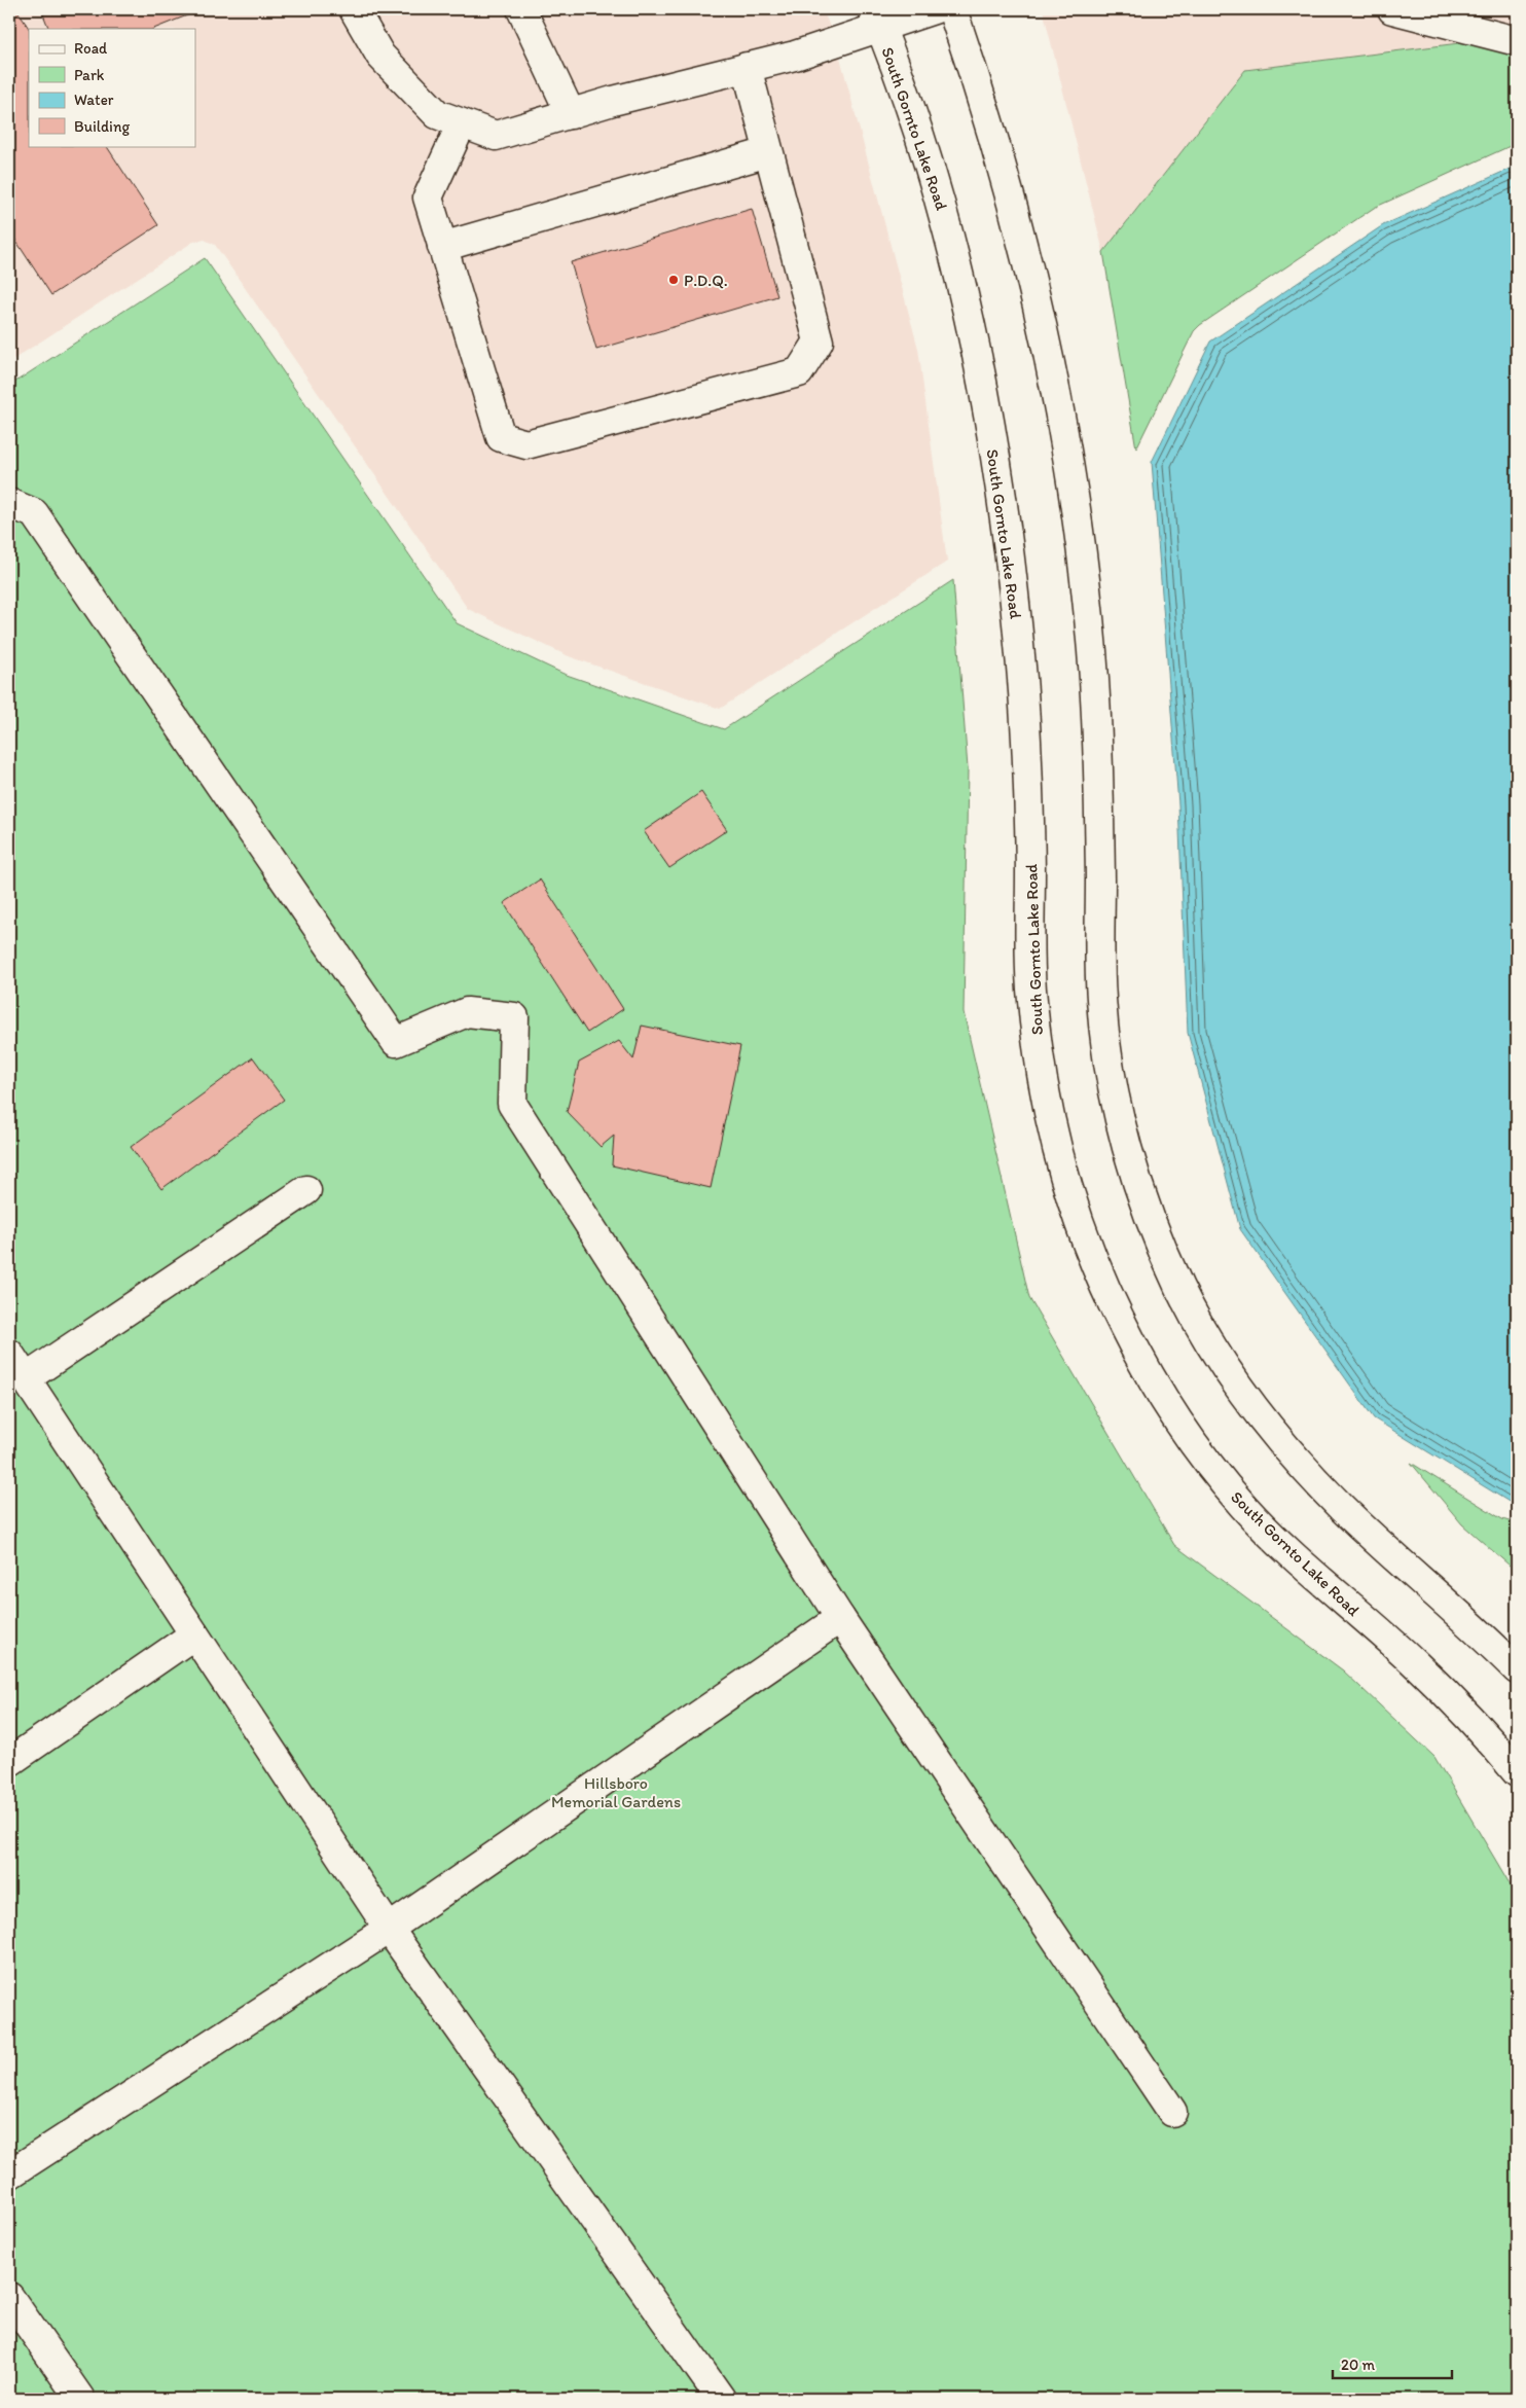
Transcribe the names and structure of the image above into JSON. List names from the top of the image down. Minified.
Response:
{"streets":{"street":["South Gornto Lake Road"]},"parks":["Hillsboro Memorial Gardens"],"places":["P.D.Q."],"legend":["Road","Park","Water","Building"],"scale_bar":"20 m"}
